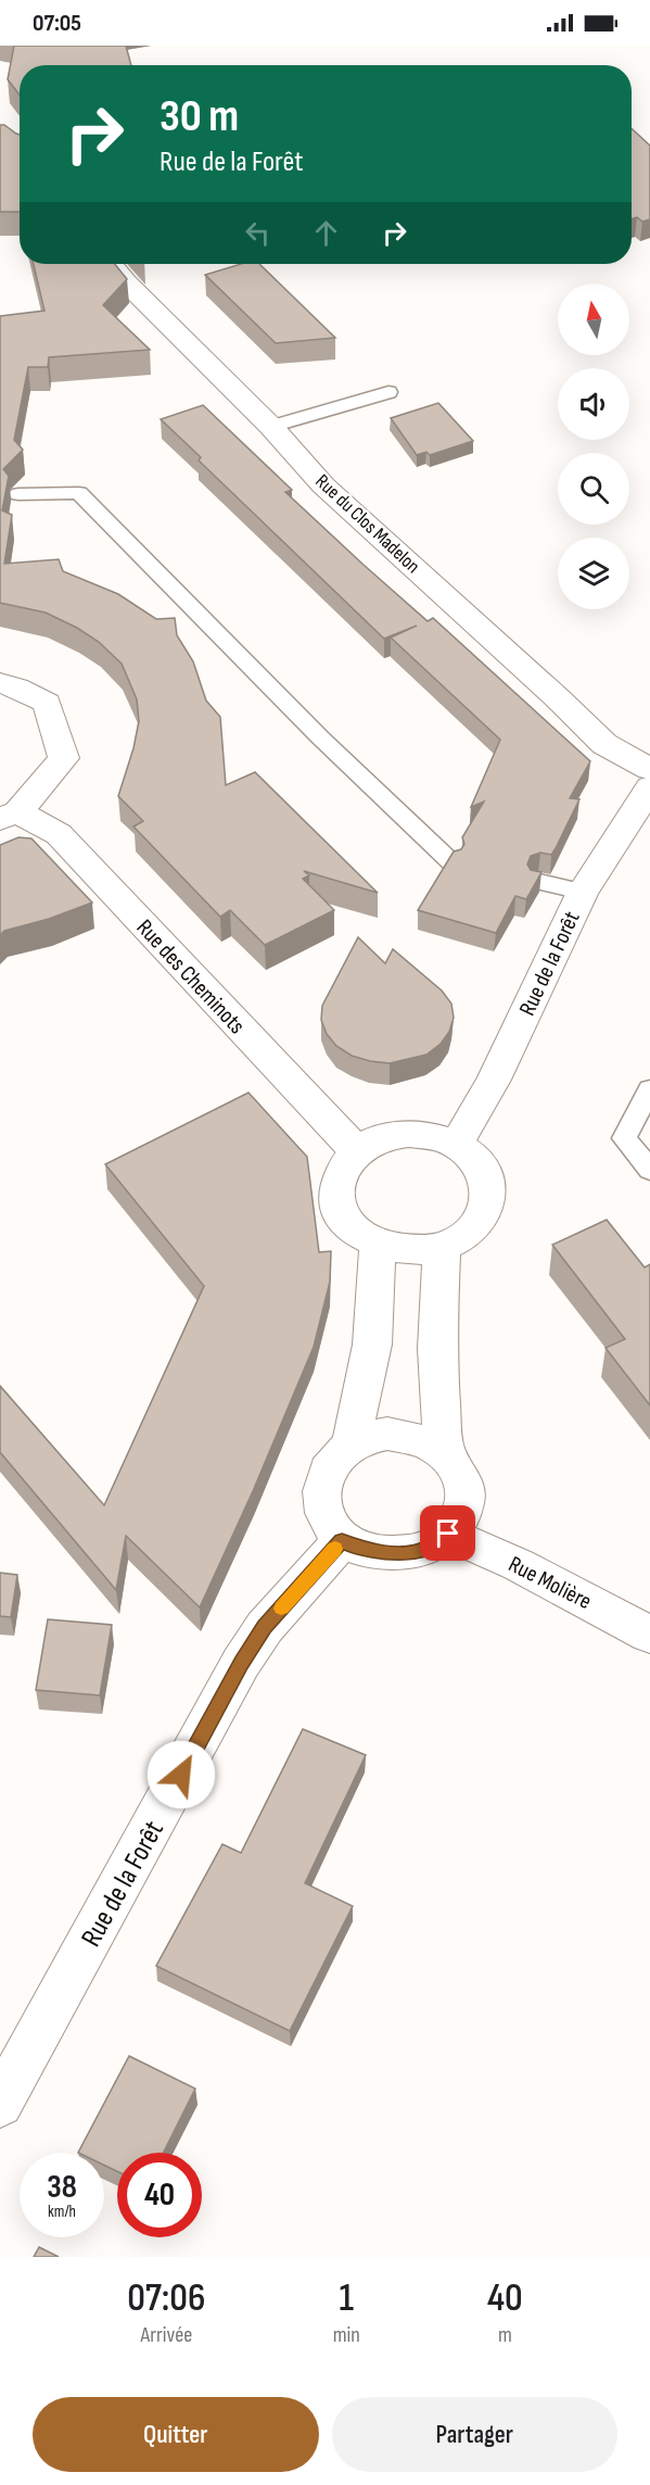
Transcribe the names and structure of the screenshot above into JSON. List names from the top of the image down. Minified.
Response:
{"streets":{"street":["Rue du Clos Madelon","Rue de la Forêt","Rue des Cheminots","Rue Molière"]},"crossings":[["Rue de la Forêt","Rue des Cheminots"],["Rue de la Forêt","Rue Molière"]],"north":"top","page":{"status":"07:05","turn":["30 m","Rue de la Forêt"],"speed":"38 km/h","limit":"40","eta":["07:06","Arrivée","1","min","40","m"],"buttons":["Quitter","Partager"]}}
